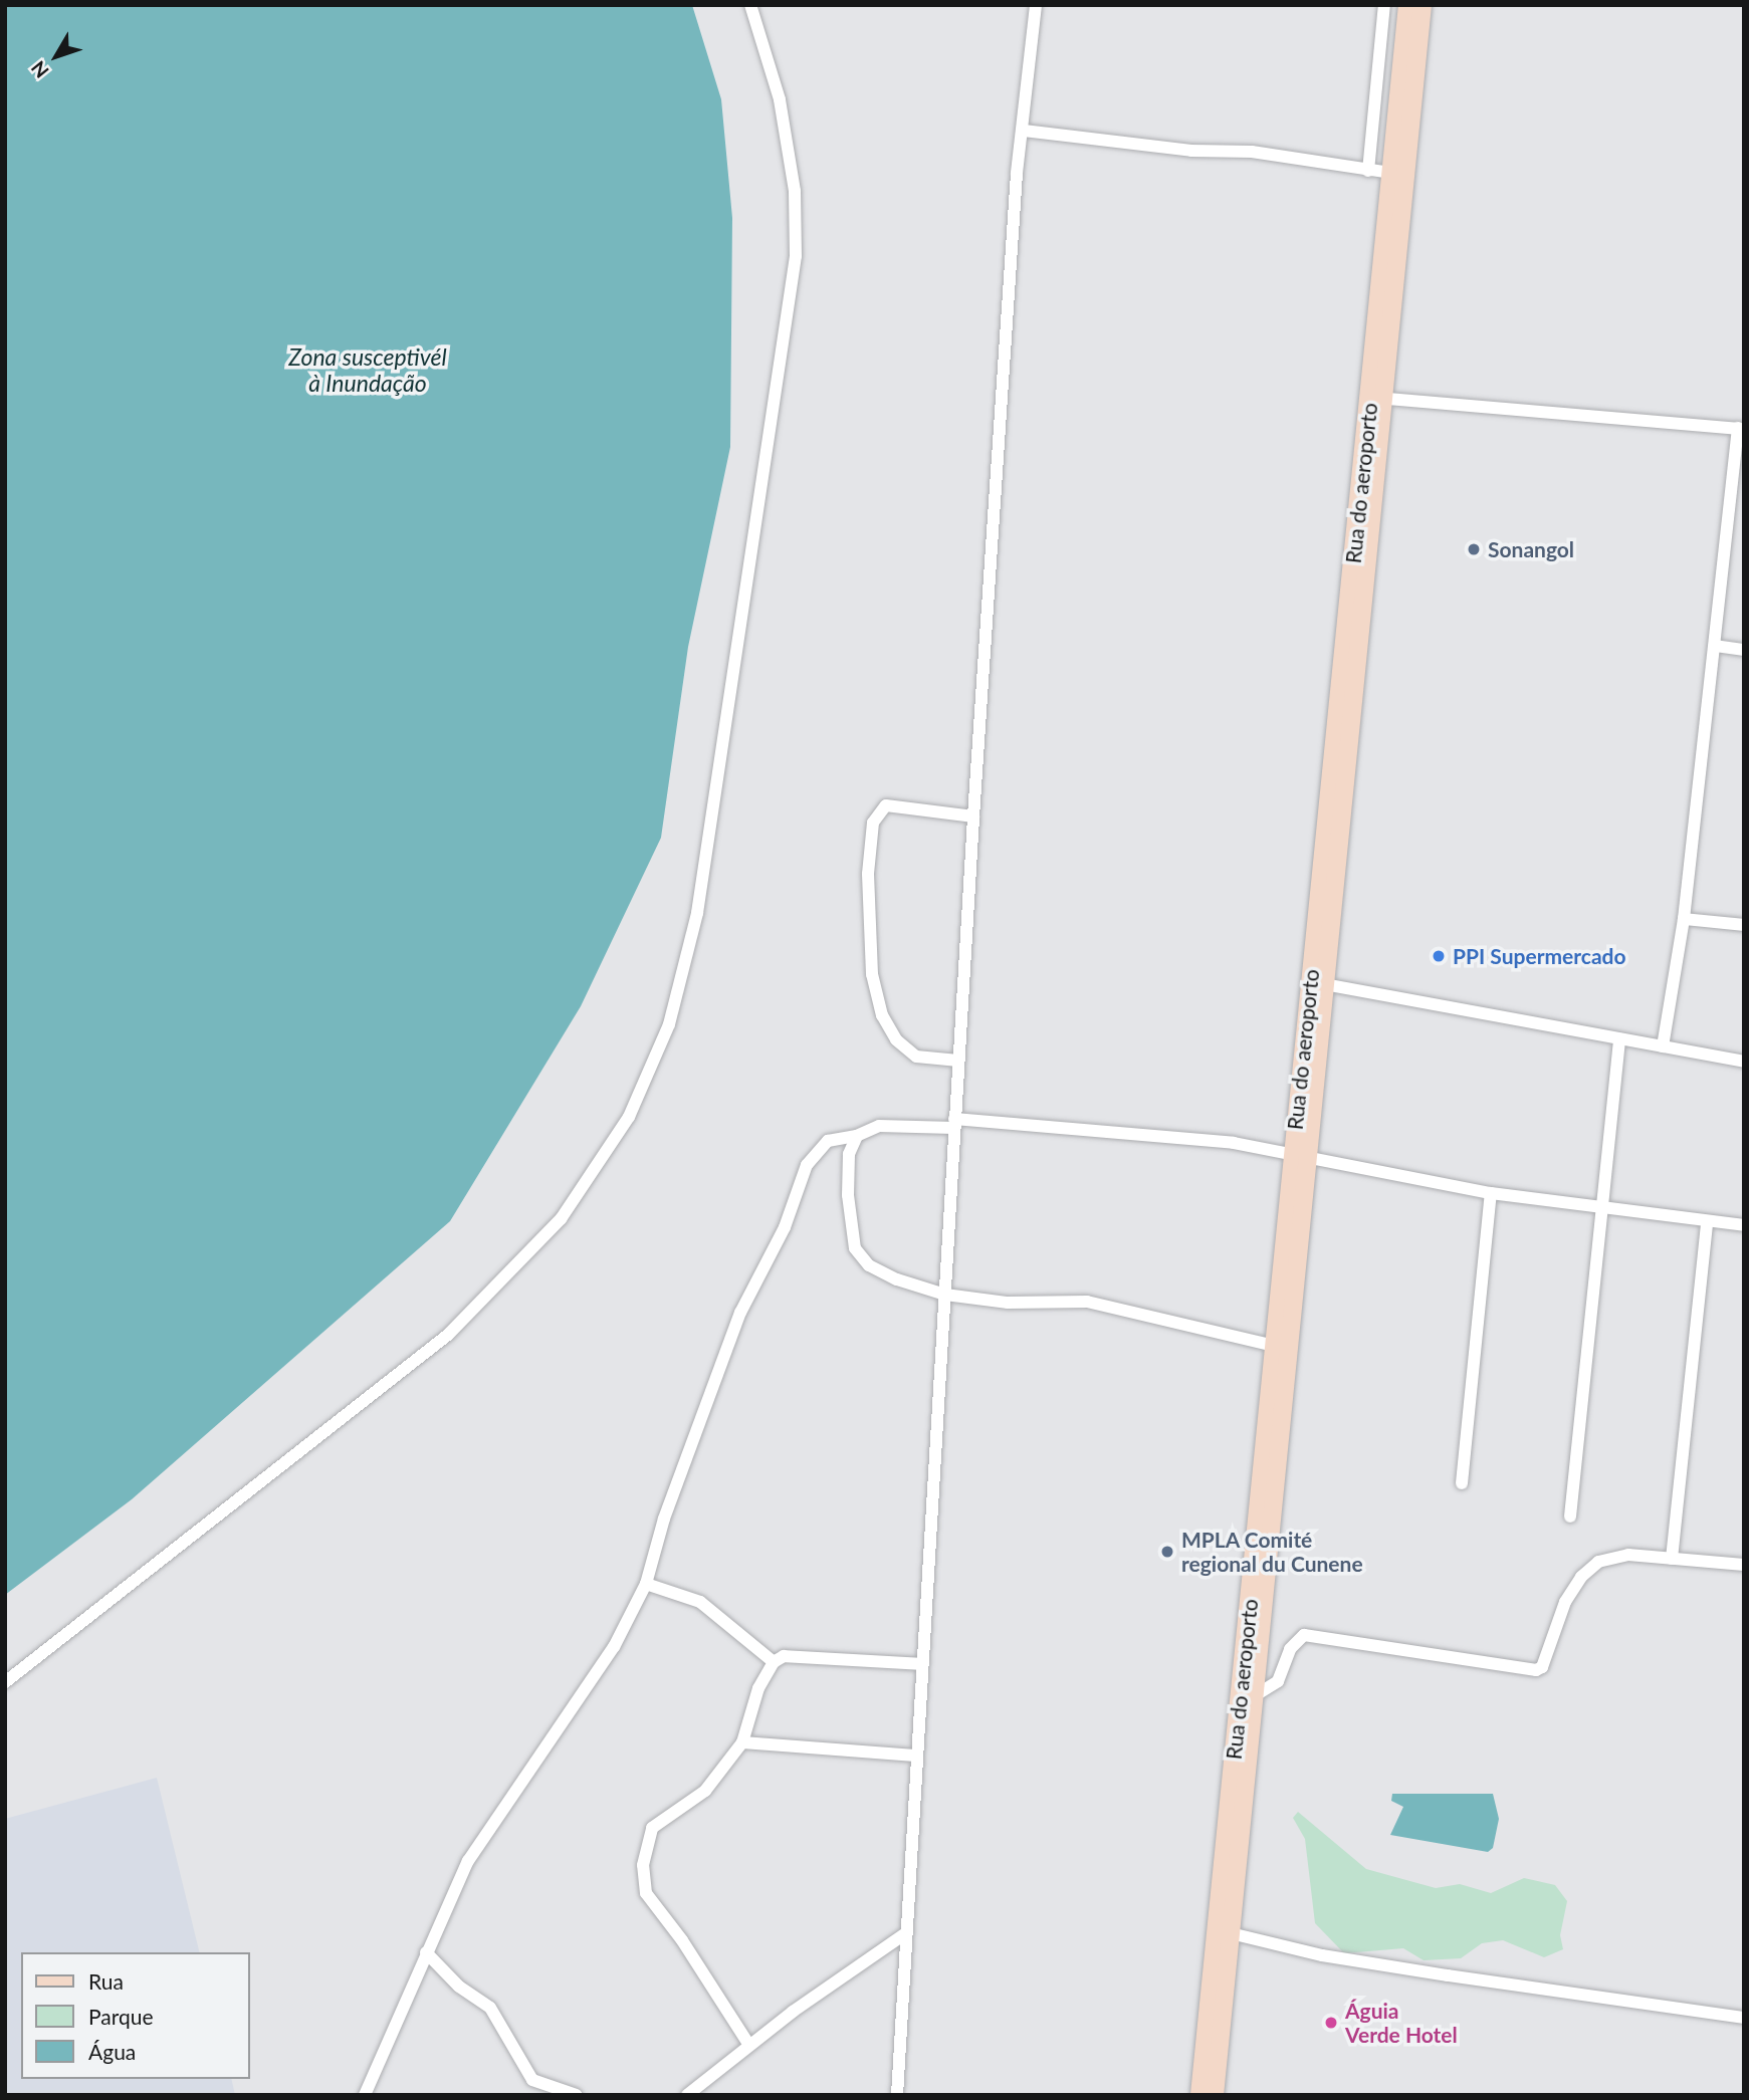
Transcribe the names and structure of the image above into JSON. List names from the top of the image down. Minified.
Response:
{"streets":{"main road":["Rua do aeroporto"]},"water":["Zona susceptivél à Inundação"],"places":["Sonangol","PPI Supermercado","MPLA Comité regional du Cunene","Águia Verde Hotel"],"legend":["Rua","Parque","Água"],"north":"bottom left"}
